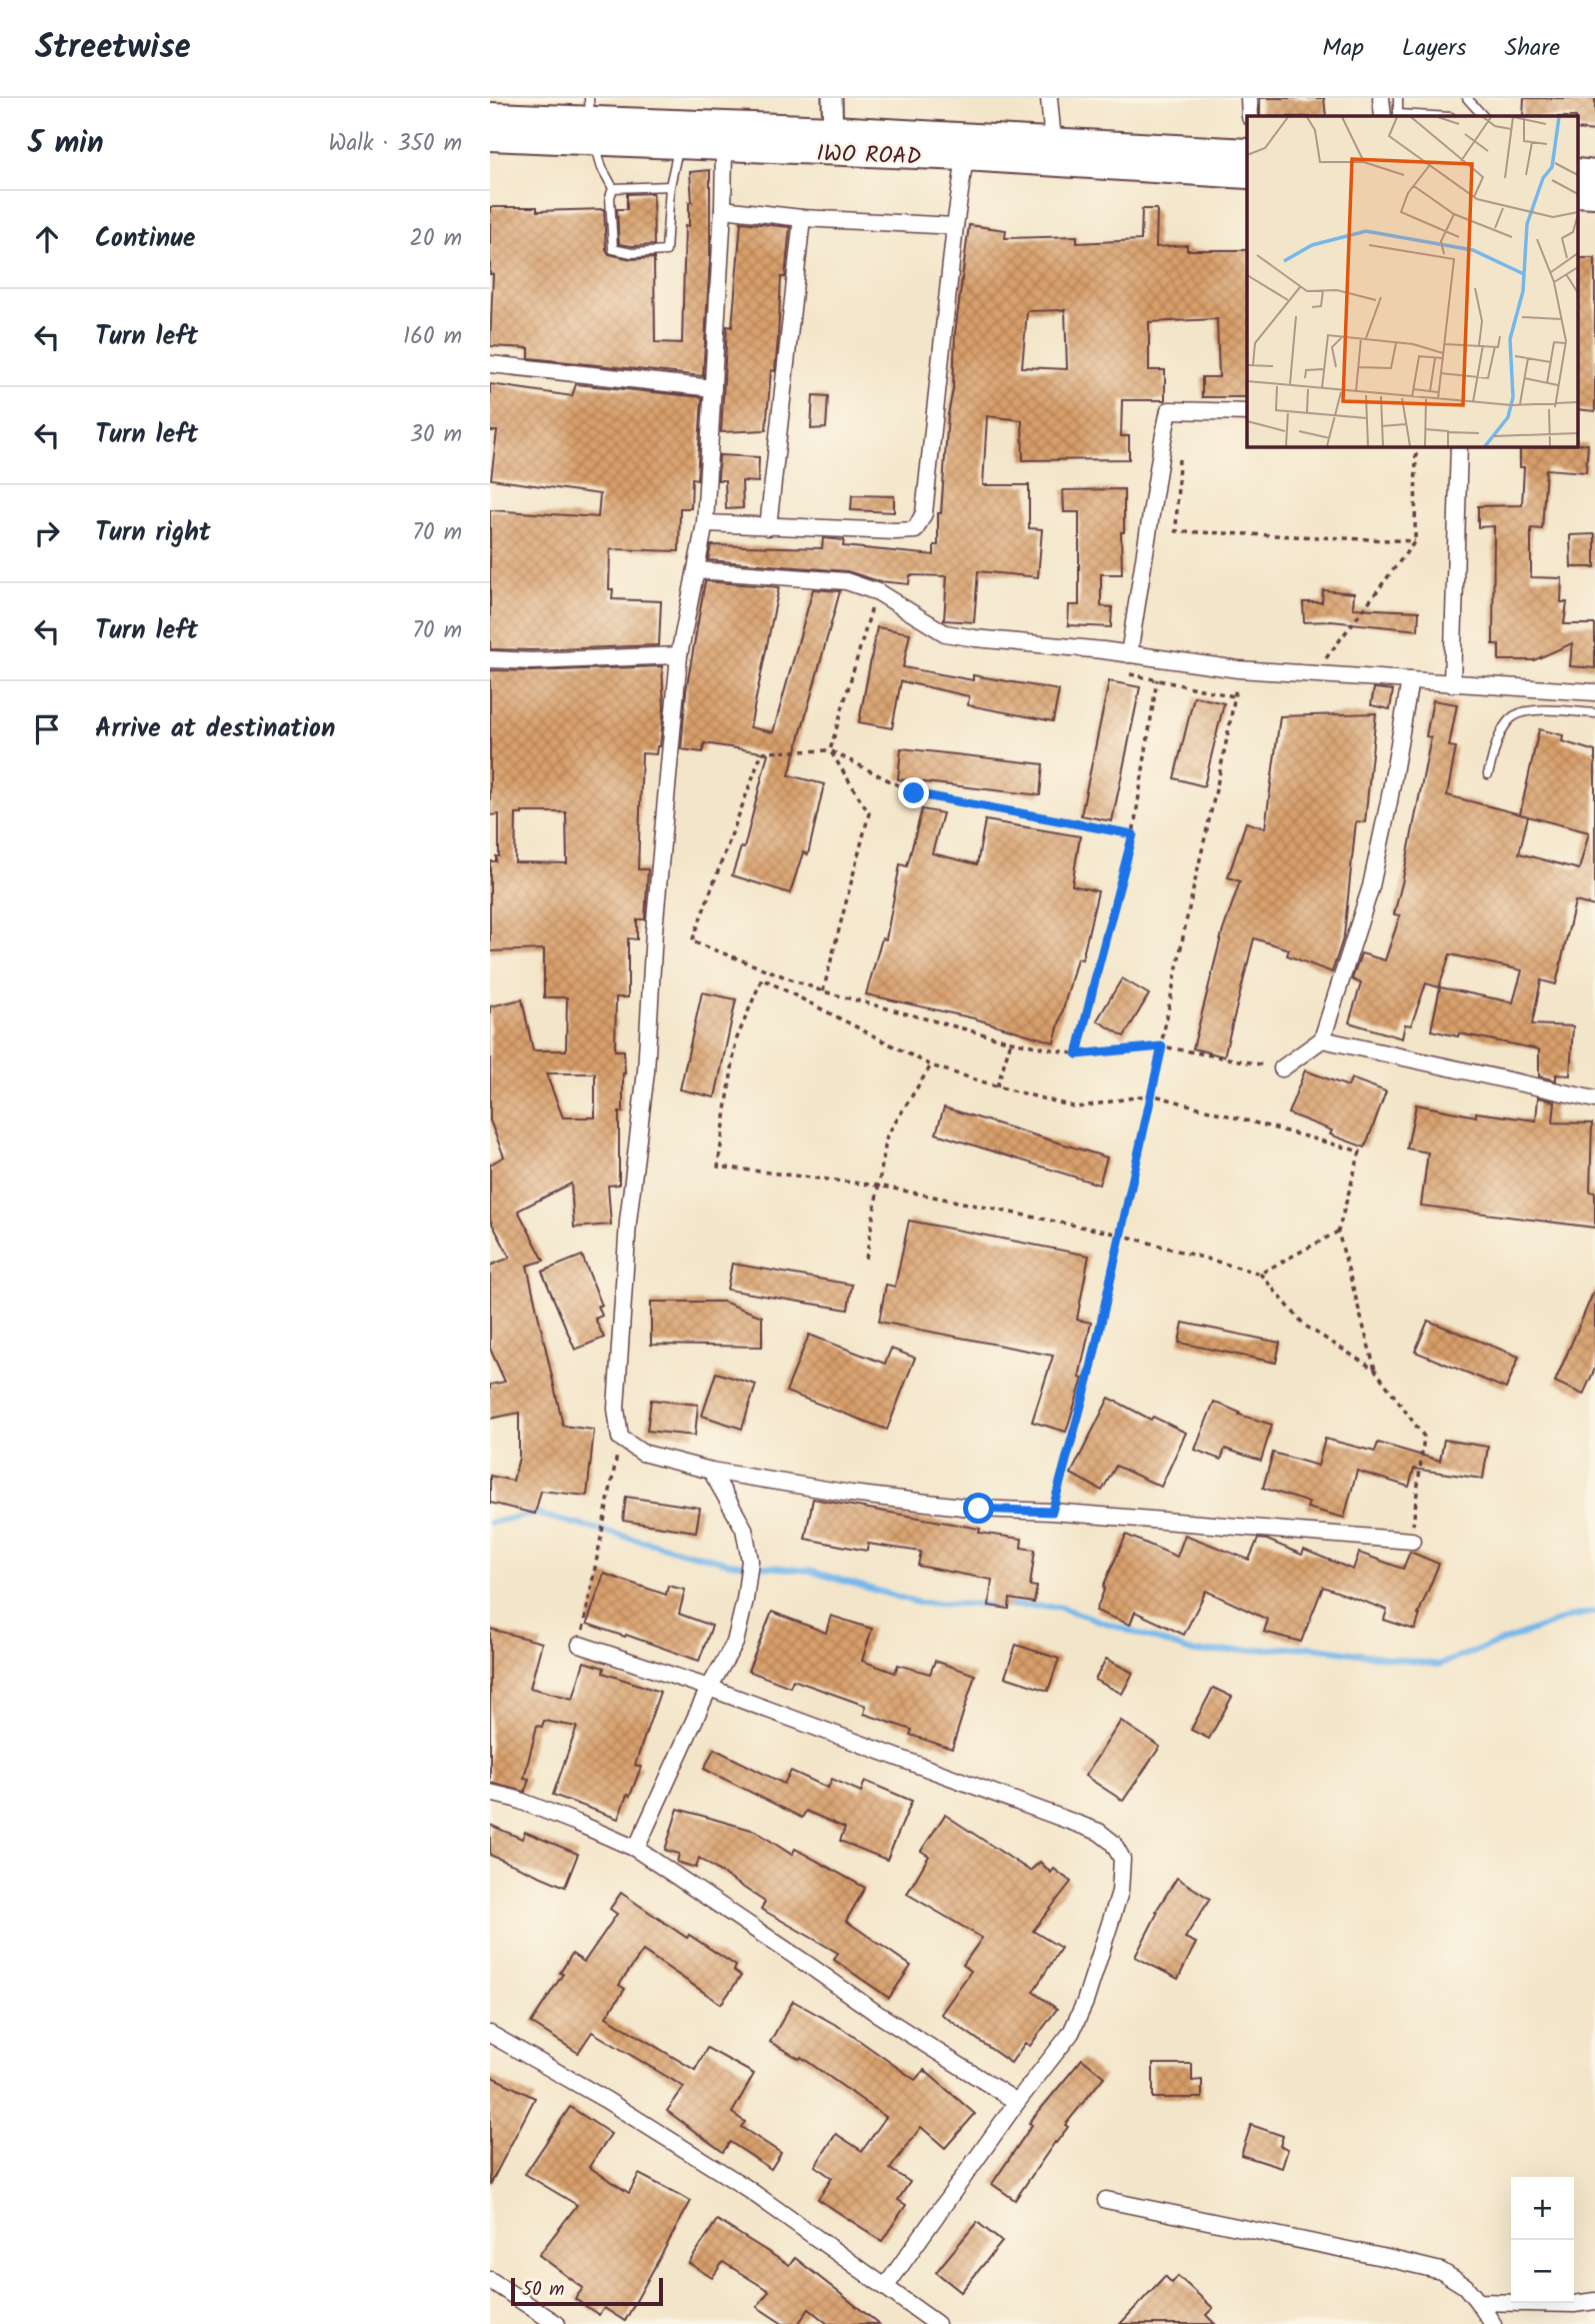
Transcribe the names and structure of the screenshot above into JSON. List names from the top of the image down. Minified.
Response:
{"streets":{"highway":["IWO ROAD"]},"scale_bar":"50 m","page":{"header":"Streetwise","nav":["Map","Layers","Share"],"heading":["5 min","Walk · 350 m"],"list":[["Continue","20 m"],["Turn left","160 m"],["Turn left","30 m"],["Turn right","70 m"],["Turn left","70 m"],"Arrive at destination"],"map_buttons":["+","−"],"scale":"50 m"}}
